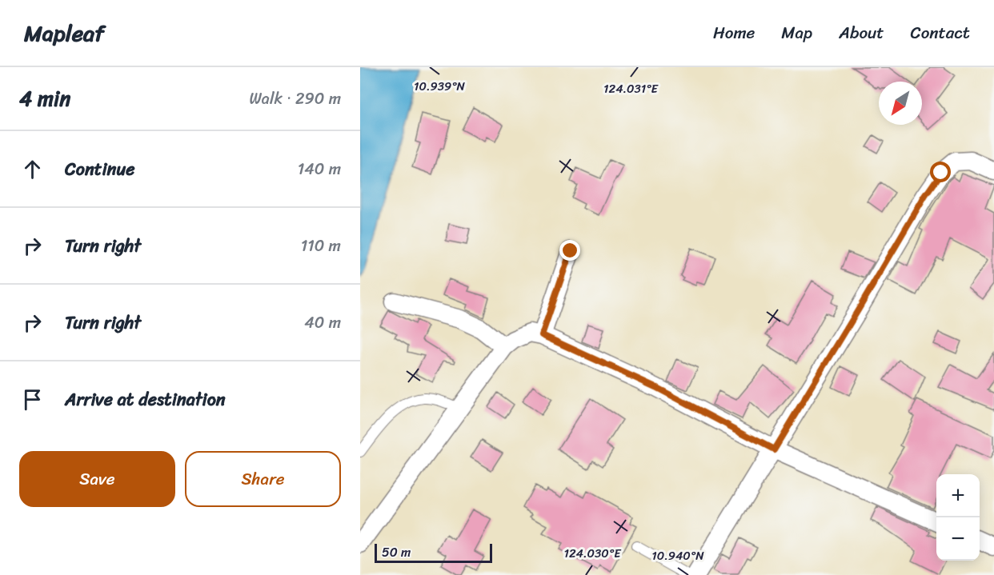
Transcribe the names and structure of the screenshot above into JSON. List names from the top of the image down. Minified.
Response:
{"scale_bar":"50 m","north":"bottom left","page":{"header":"Mapleaf","nav":["Home","Map","About","Contact"],"heading":["4 min","Walk · 290 m"],"list":[["Continue","140 m"],["Turn right","110 m"],["Turn right","40 m"],"Arrive at destination"],"buttons":["Save","Share"],"map_buttons":["+","−"],"scale":"50 m"},"coordinates":["10.939°N","124.031°E","124.030°E","10.940°N"]}
